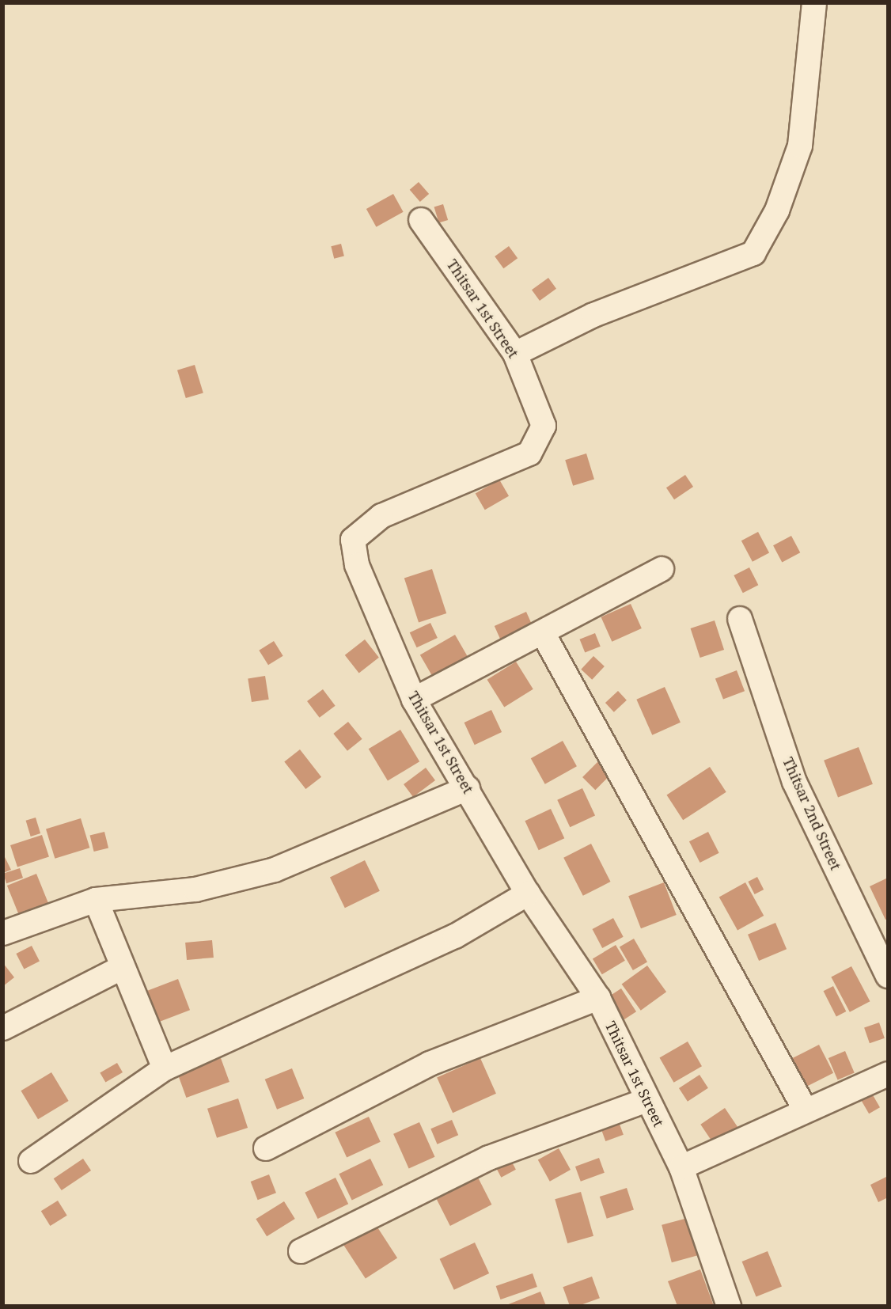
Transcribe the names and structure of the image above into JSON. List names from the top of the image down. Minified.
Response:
{"streets":{"street":["Thitsar 1st Street","Thitsar 2nd Street"]}}
